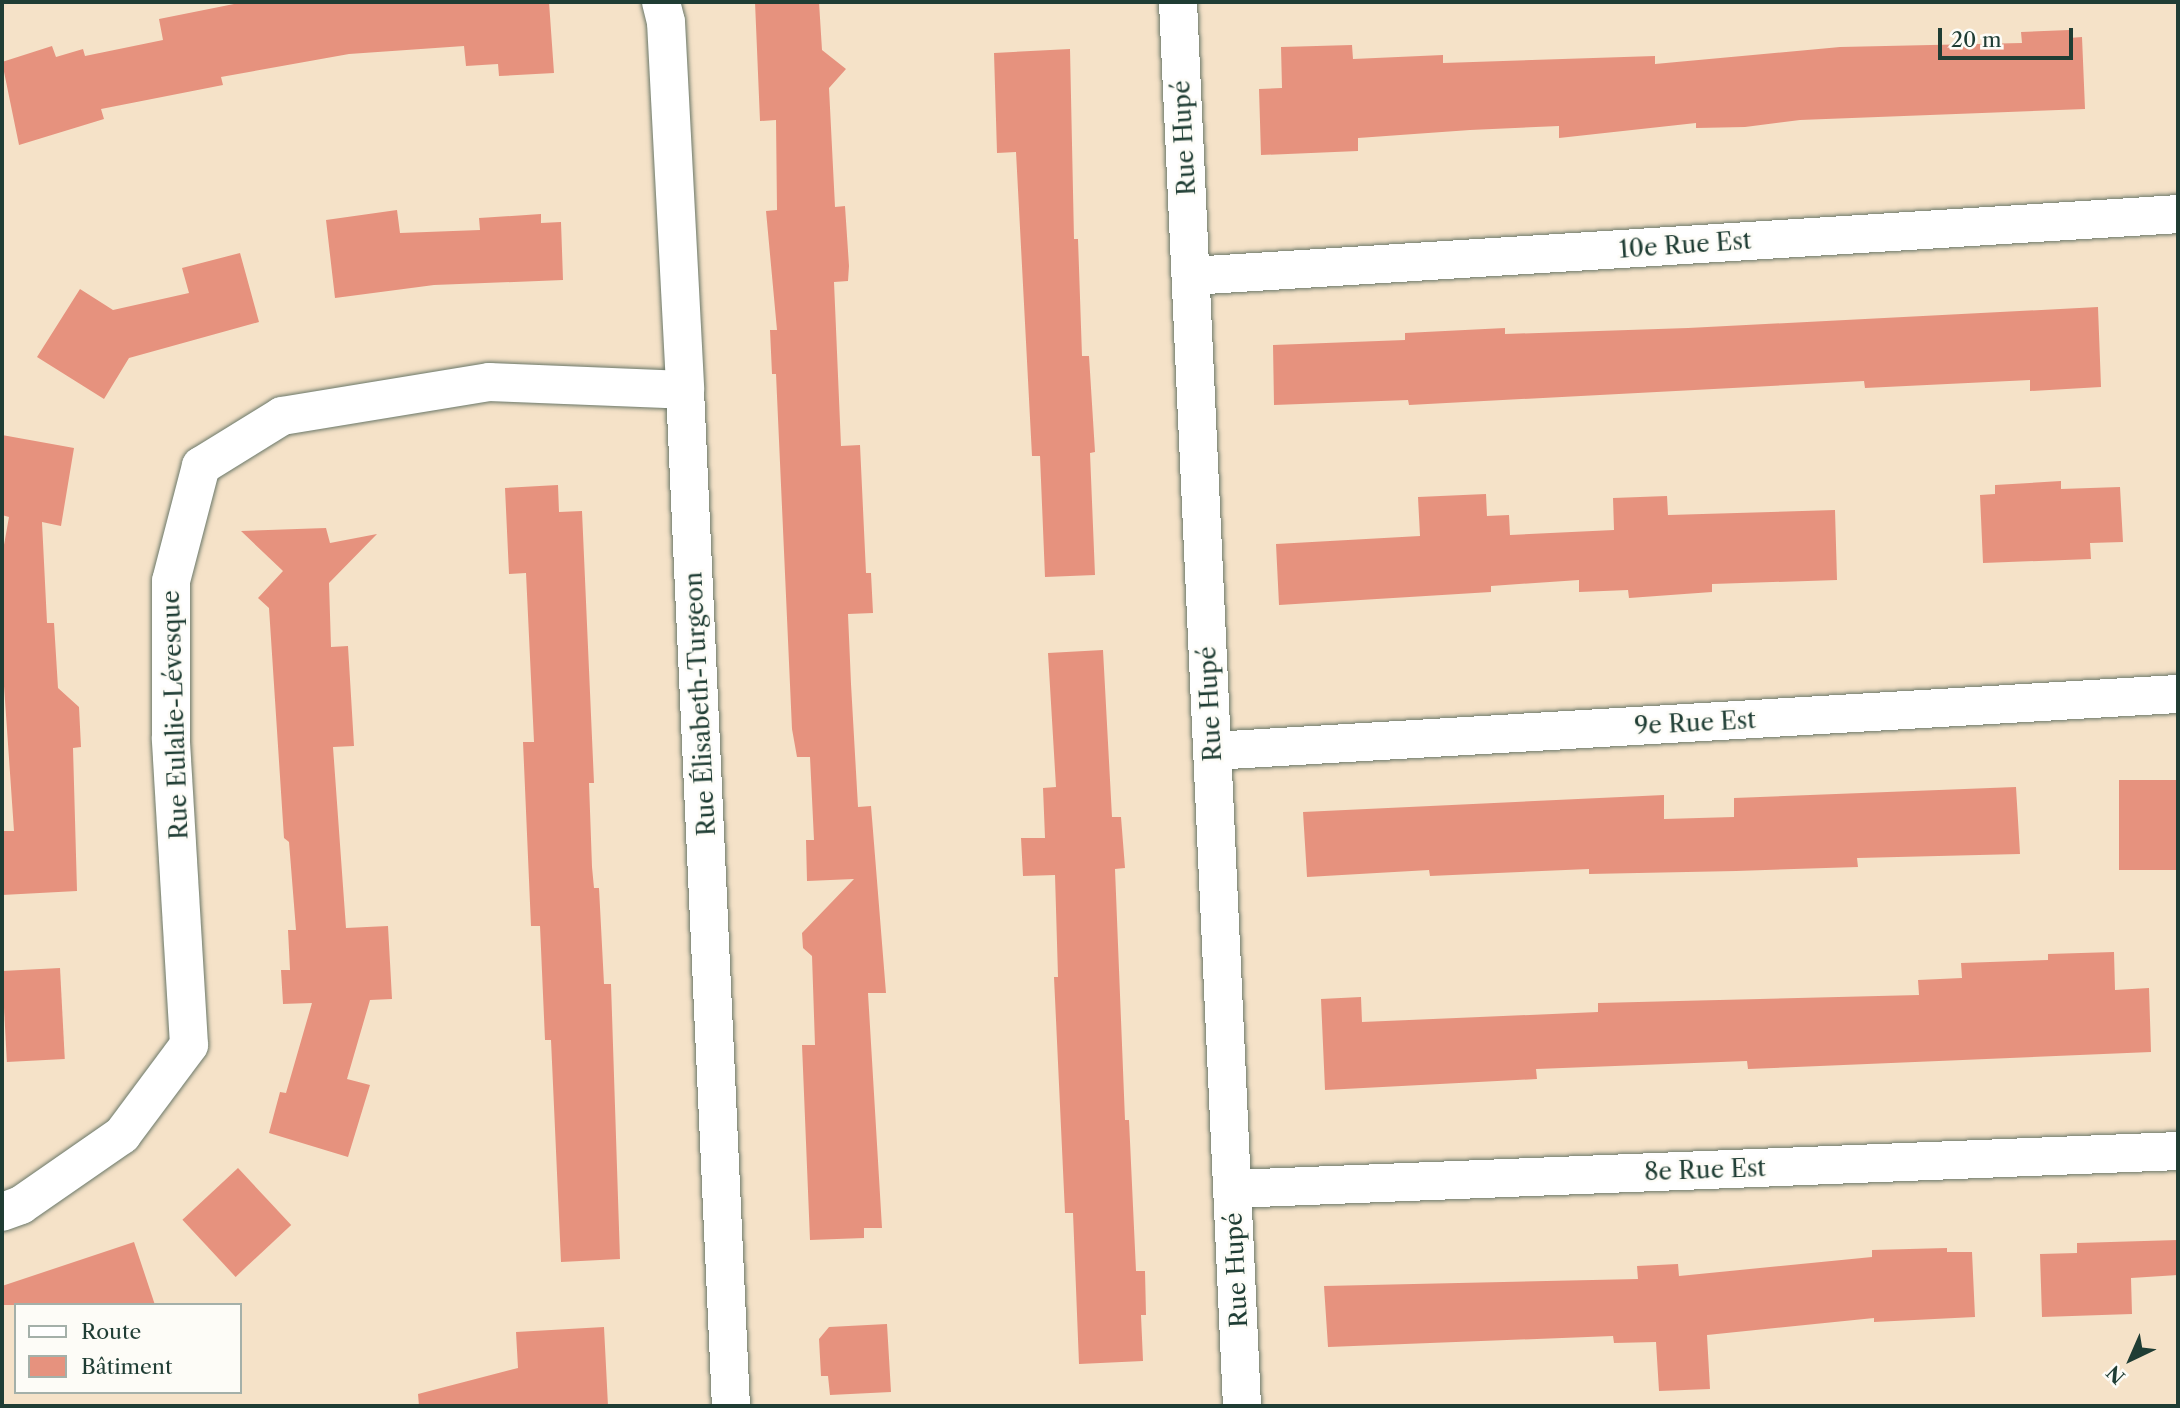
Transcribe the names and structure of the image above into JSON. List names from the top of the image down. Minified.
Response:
{"streets":{"street":["Rue Hupé","10e Rue Est","Rue Élisabeth-Turgeon","Rue Eulalie-Lévesque","9e Rue Est","8e Rue Est"]},"crossings":[["Rue Hupé","10e Rue Est"],["Rue Hupé","9e Rue Est"],["Rue Hupé","8e Rue Est"],["Rue Élisabeth-Turgeon","Rue Eulalie-Lévesque"]],"legend":["Route","Bâtiment"],"scale_bar":"20 m","north":"bottom left"}
